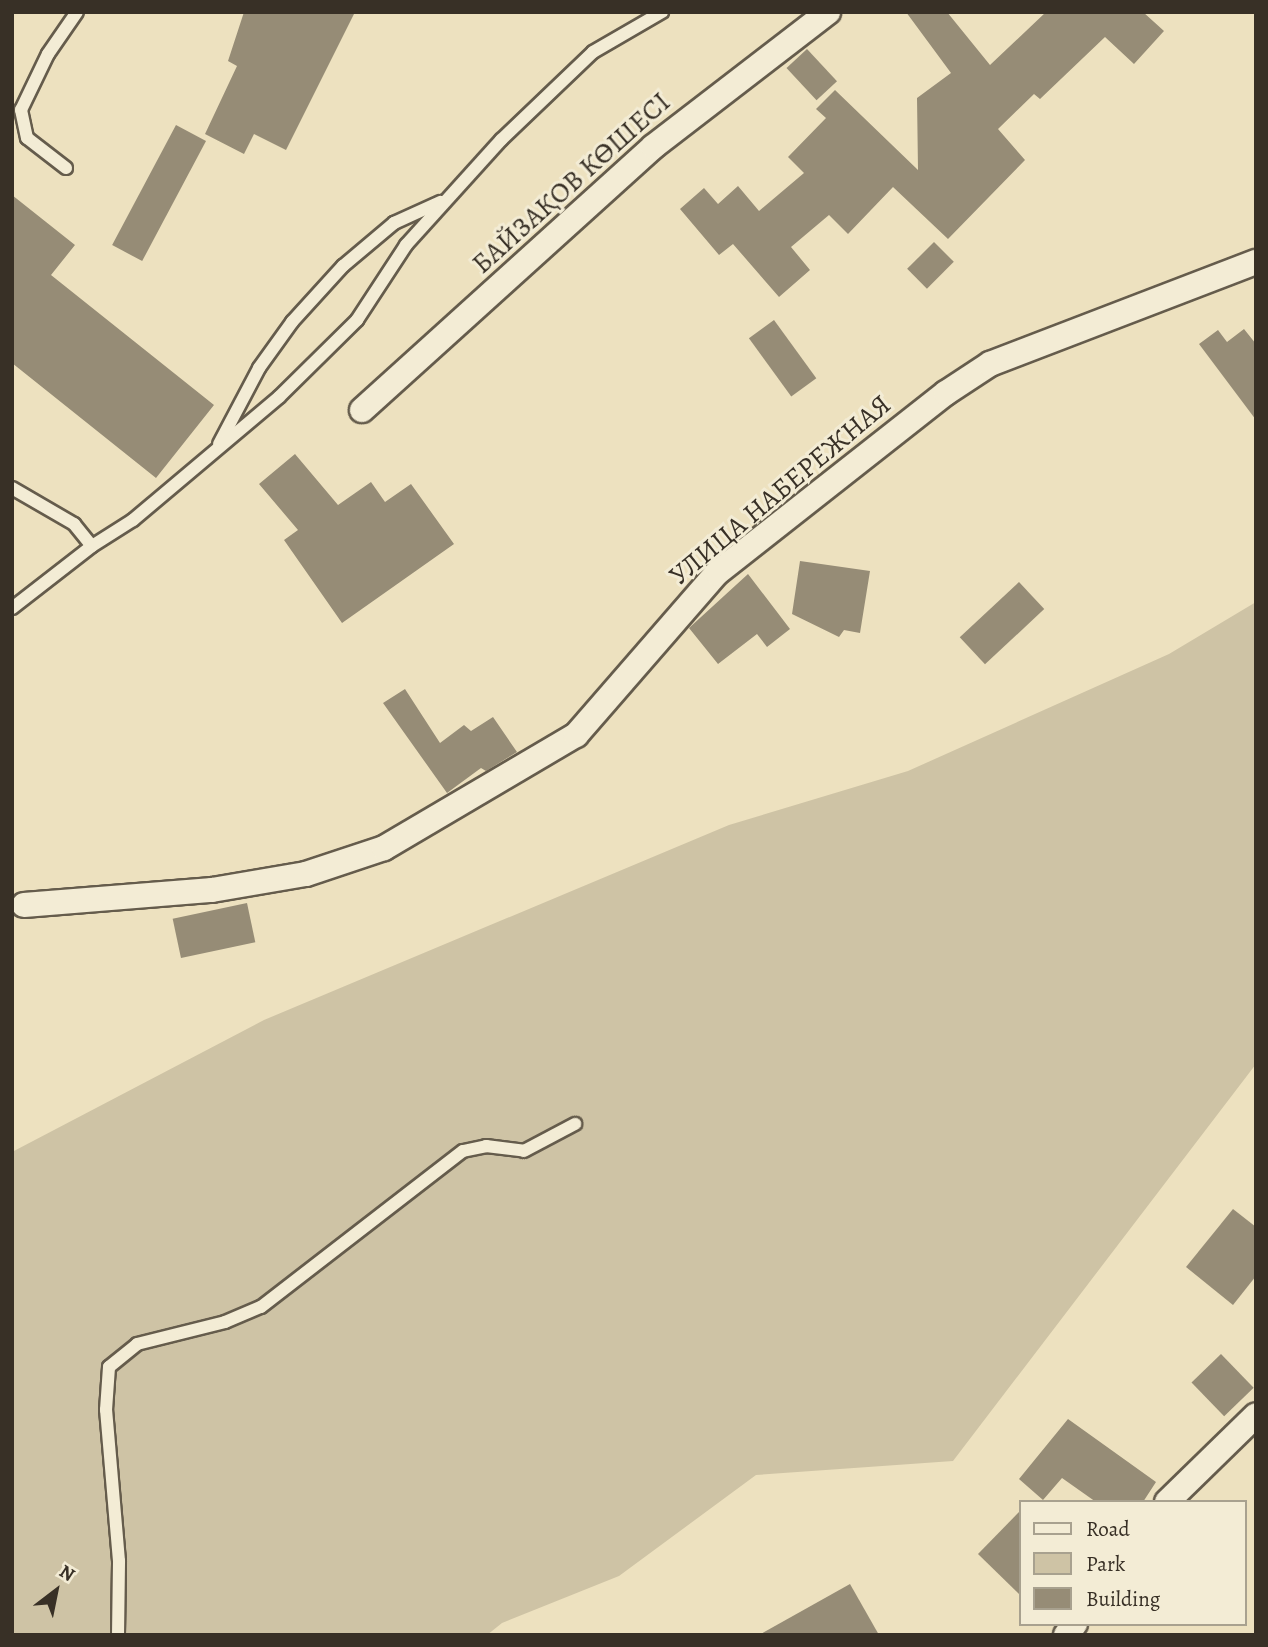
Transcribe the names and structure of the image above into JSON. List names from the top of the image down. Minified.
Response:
{"streets":{"street":["БАЙЗАҚОВ КӨШЕСІ","УЛИЦА НАБЕРЕЖНАЯ"]},"legend":["Road","Park","Building"],"north":"top right"}
